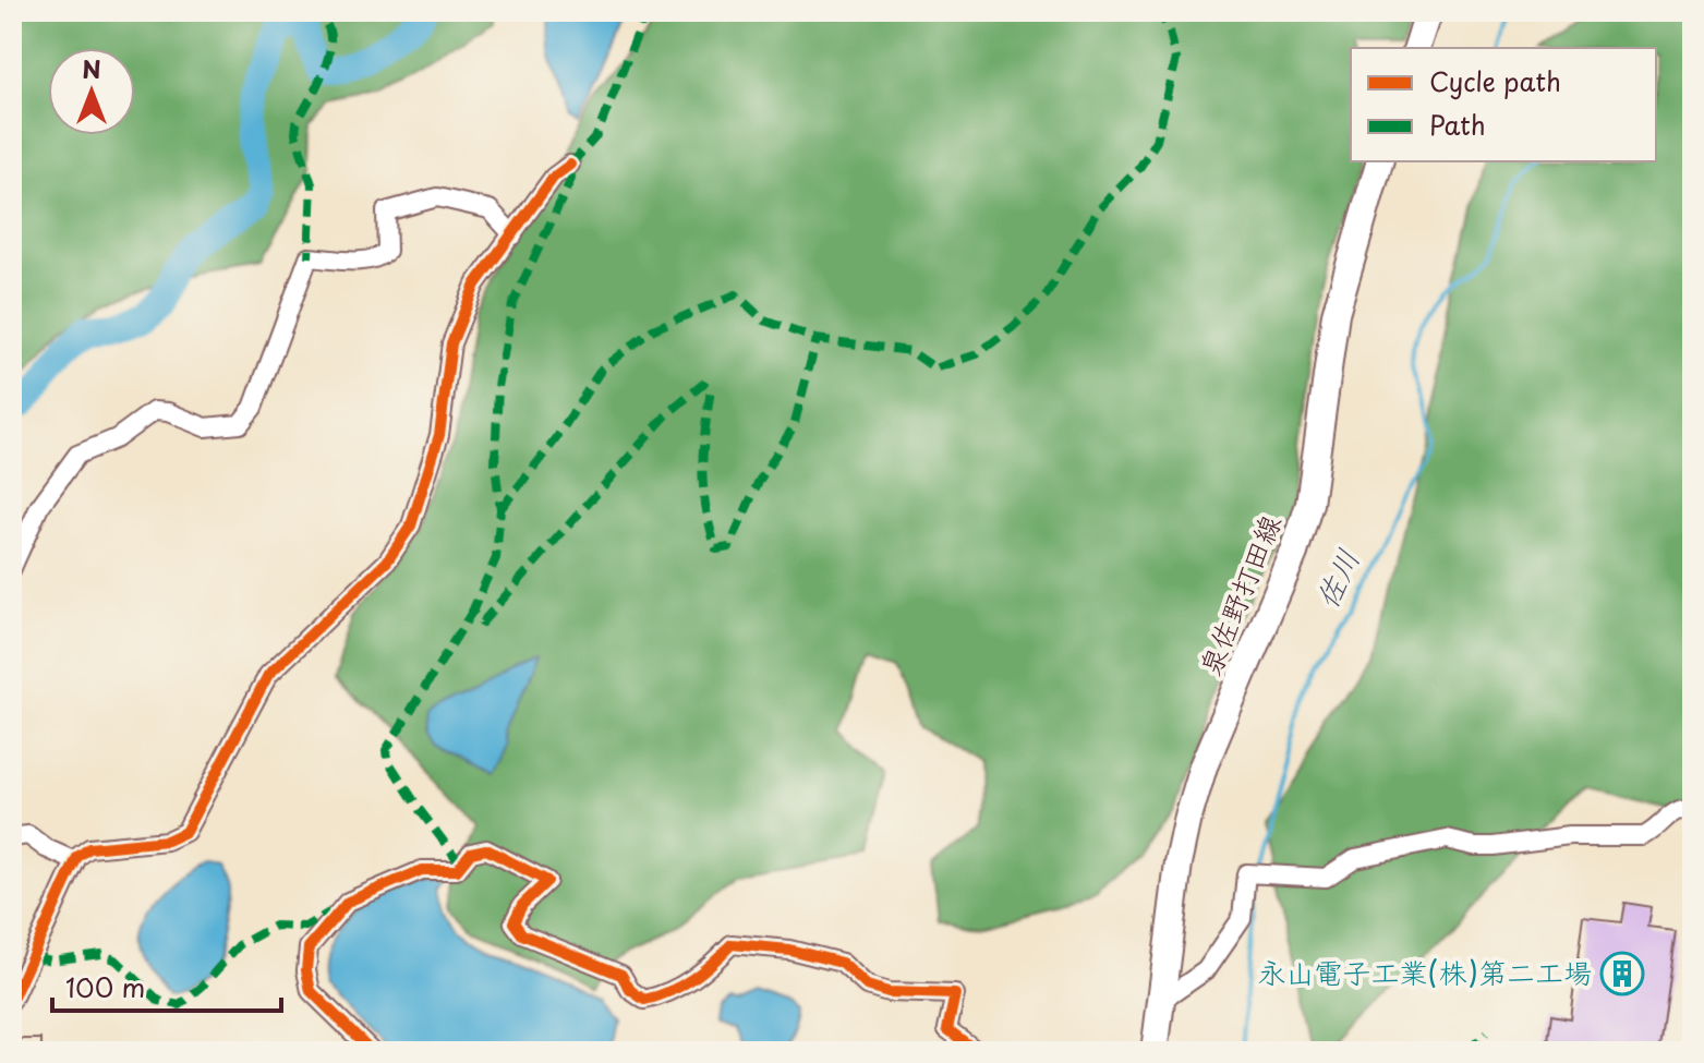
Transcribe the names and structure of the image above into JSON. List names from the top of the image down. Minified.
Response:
{"streets":{"main road":["泉佐野打田線"]},"water":["佐川"],"places":{"building":["永山電子工業(株)第二工場"]},"legend":["Cycle path","Path"],"scale_bar":"100 m","north":"top"}
